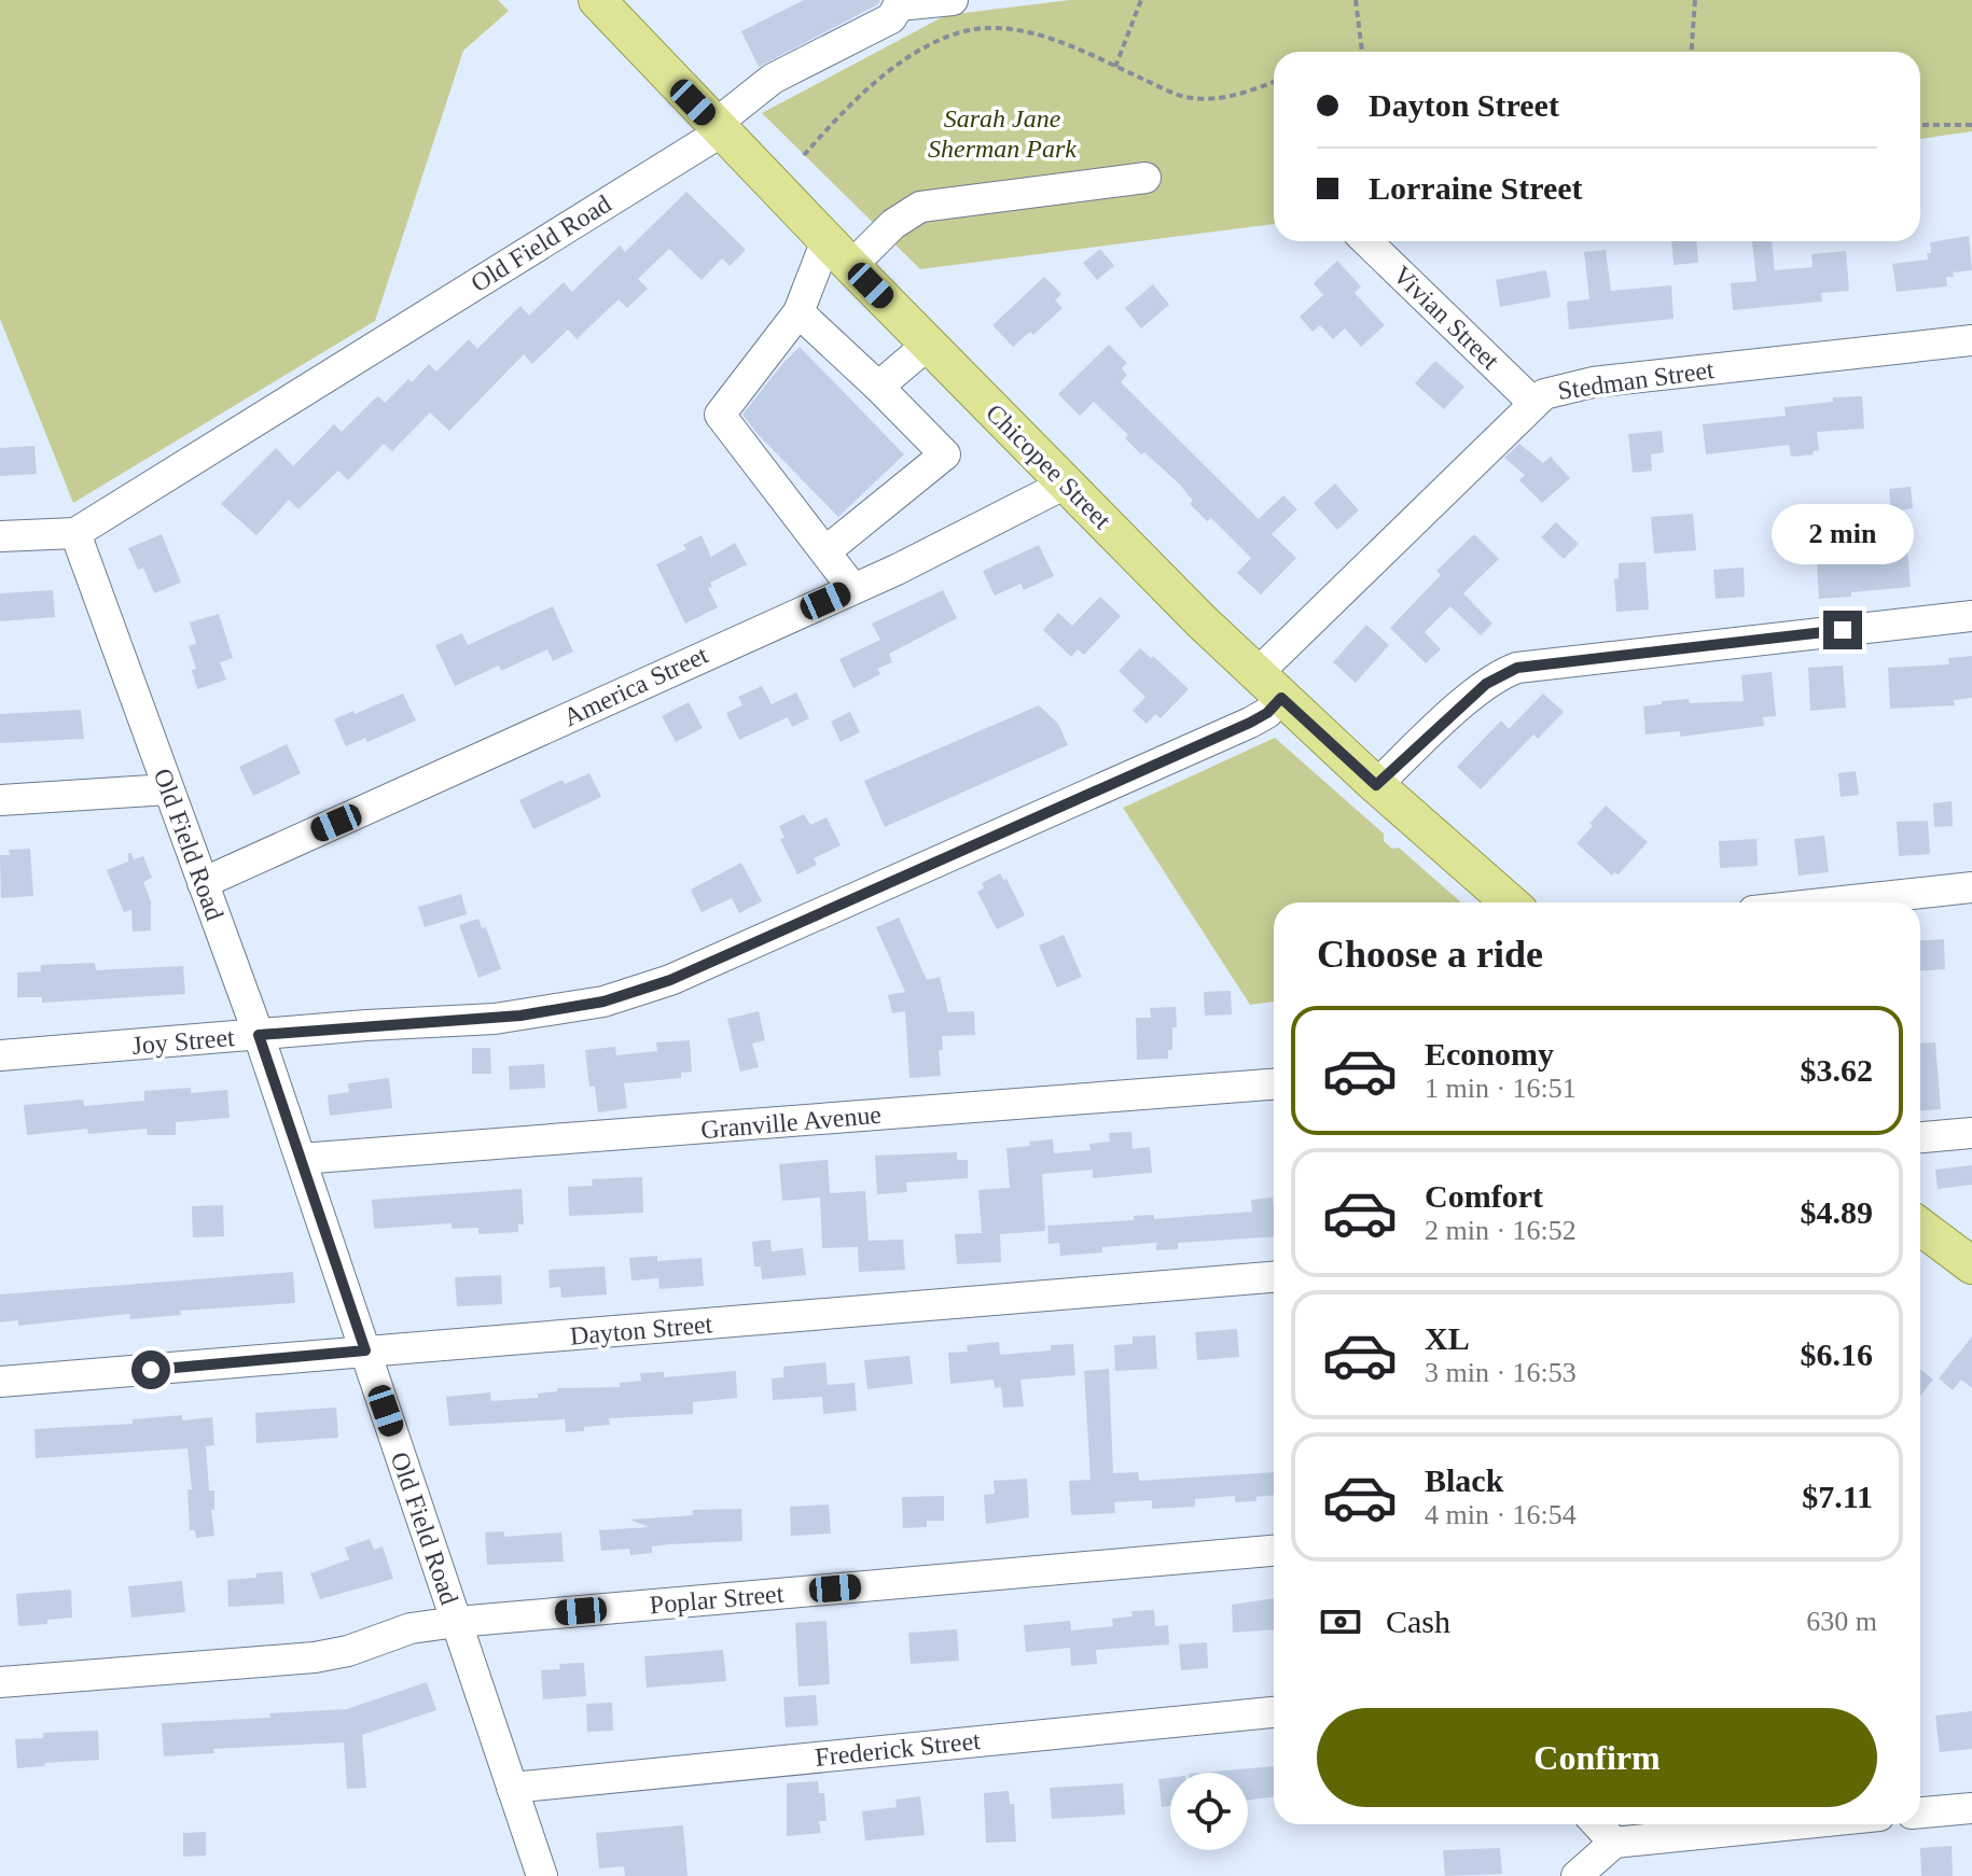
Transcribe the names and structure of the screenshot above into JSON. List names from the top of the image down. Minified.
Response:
{"streets":{"main road":["Chicopee Street"],"street":["Old Field Road","Vivian Street","Stedman Street","America Street","Joy Street","Granville Avenue","Dayton Street","Poplar Street","Frederick Street"]},"crossings":[["Old Field Road","Chicopee Street"],["Old Field Road","America Street"],["Old Field Road","Joy Street"],["Old Field Road","Granville Avenue"],["Old Field Road","Dayton Street"],["Old Field Road","Poplar Street"],["Old Field Road","Frederick Street"],["Vivian Street","Stedman Street"],["Stedman Street","Chicopee Street"],["Stedman Street","Joy Street"],["Chicopee Street","America Street"],["Chicopee Street","Joy Street"]],"parks":["Sarah Jane Sherman Park"],"page":{"banner":["Dayton Street","Lorraine Street"],"bubble":"2 min","heading":"Choose a ride","list":[{"name":"Economy","note":"1 min · 16:51","value":"$3.62"},{"name":"Comfort","note":"2 min · 16:52","value":"$4.89"},{"name":"XL","note":"3 min · 16:53","value":"$6.16"},{"name":"Black","note":"4 min · 16:54","value":"$7.11"}],"pay":["Cash","630 m"],"buttons":"Confirm"}}
